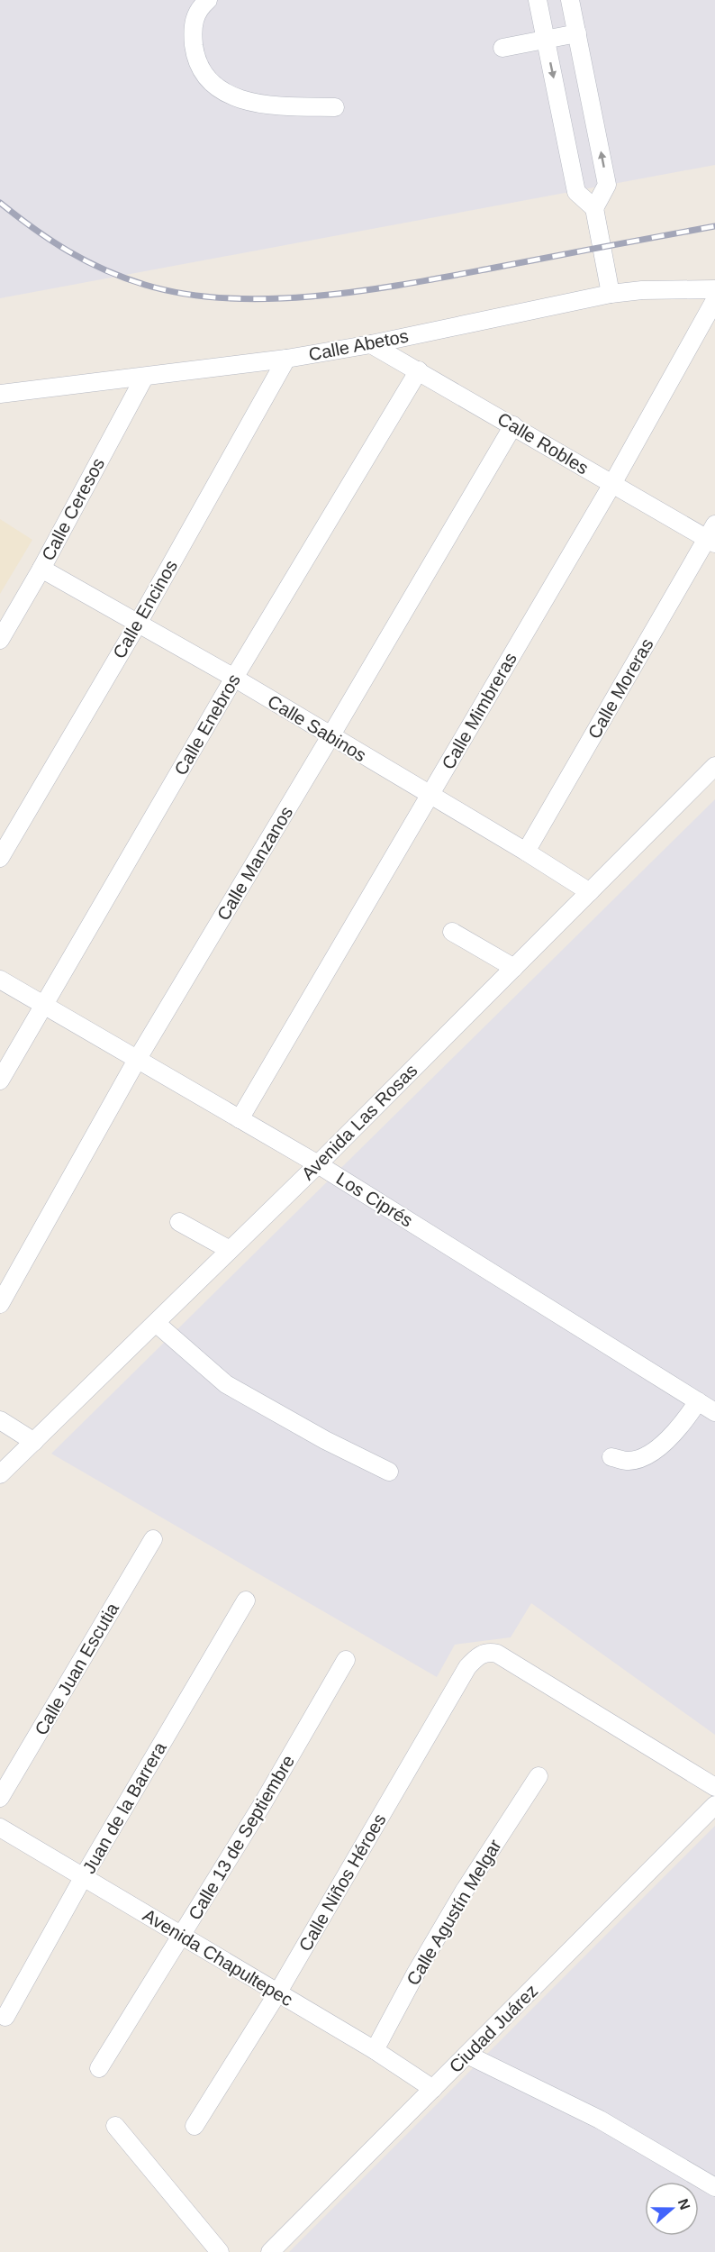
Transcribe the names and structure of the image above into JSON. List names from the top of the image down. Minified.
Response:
{"streets":{"street":["Calle Abetos","Calle Robles","Calle Ceresos","Calle Encinos","Calle Moreras","Calle Mimbreras","Calle Enebros","Calle Sabinos","Calle Manzanos","Avenida Las Rosas","Los Ciprés","Calle Juan Escutia","Juan de la Barrera","Calle 13 de Septiembre","Calle Niños Héroes","Calle Agustín Melgar","Avenida Chapultepec","Ciudad Juárez"]},"crossings":[["Calle Abetos","Calle Robles"],["Calle Abetos","Calle Ceresos"],["Calle Abetos","Calle Encinos"],["Calle Robles","Calle Moreras"],["Calle Robles","Calle Mimbreras"],["Calle Robles","Calle Enebros"],["Calle Robles","Calle Manzanos"],["Calle Ceresos","Calle Sabinos"],["Calle Encinos","Calle Sabinos"],["Calle Moreras","Calle Sabinos"],["Calle Mimbreras","Calle Sabinos"],["Calle Mimbreras","Los Ciprés"],["Calle Enebros","Calle Sabinos"],["Calle Enebros","Los Ciprés"],["Calle Sabinos","Calle Manzanos"],["Calle Sabinos","Avenida Las Rosas"],["Calle Manzanos","Los Ciprés"],["Avenida Las Rosas","Los Ciprés"],["Juan de la Barrera","Avenida Chapultepec"],["Calle 13 de Septiembre","Avenida Chapultepec"],["Calle Niños Héroes","Avenida Chapultepec"],["Calle Agustín Melgar","Avenida Chapultepec"],["Avenida Chapultepec","Ciudad Juárez"]],"north":"right"}
